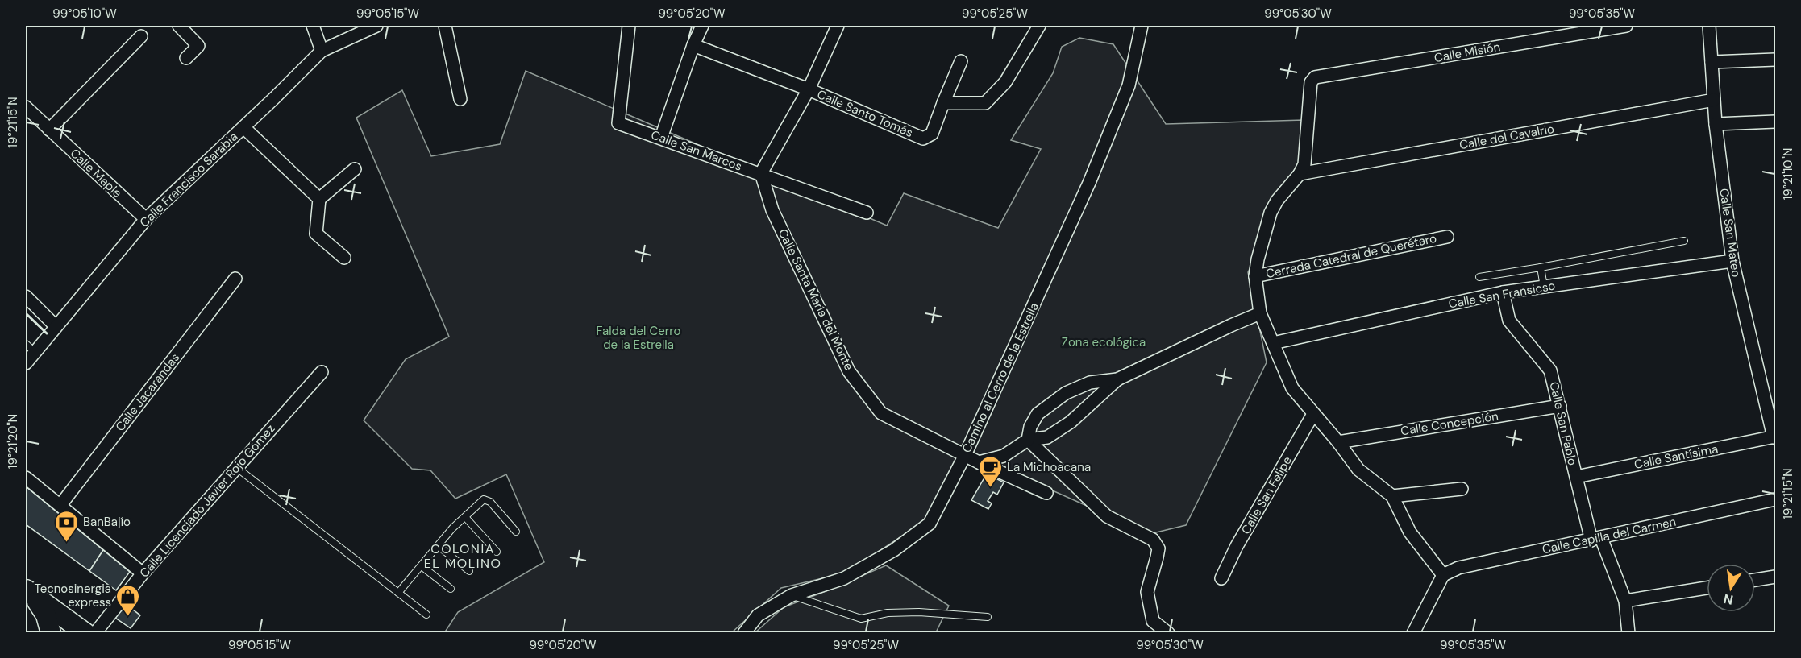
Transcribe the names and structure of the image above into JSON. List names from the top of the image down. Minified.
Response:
{"streets":{"street":["Calle Misión","Calle Santo Tomás","Calle del Cavalrio","Calle San Marcos","Calle Maple","Calle Francisco Sarabia","Calle San Mateo","Cerrada Catedral de Querétaro","Calle San Fransicso","Calle Santa María del Monte","Camino al Cerro de la Estrella","Calle Jacarandas","Calle Concepción","Calle San Pablo","Calle Santísima","Calle San Felipe","Calle Licenciado Javier Rojo Gómez","Calle Capilla del Carmen"]},"crossings":[["Calle Misión","Calle del Cavalrio"],["Calle del Cavalrio","Calle San Mateo"],["Calle San Marcos","Calle Santa María del Monte"],["Calle Maple","Calle Francisco Sarabia"],["Calle San Mateo","Calle San Fransicso"],["Calle San Mateo","Calle Santísima"],["Calle San Fransicso","Calle San Pablo"],["Calle Santa María del Monte","Camino al Cerro de la Estrella"],["Calle Concepción","Calle San Pablo"],["Calle San Pablo","Calle Santísima"],["Calle San Pablo","Calle Capilla del Carmen"]],"districts":["COLONIA EL MOLINO"],"parks":["Falda del Cerro de la Estrella","Zona ecológica"],"places":{"cafe":["La Michoacana"],"bank":["BanBajío"],"shop":["Tecnosinergia express"]},"north":"bottom","coordinates":["99°05'10\"W","99°05'15\"W","99°05'20\"W","99°05'25\"W","99°05'30\"W","99°05'35\"W","19°21'15\"N","19°21'10\"N","19°21'20\"N"]}
